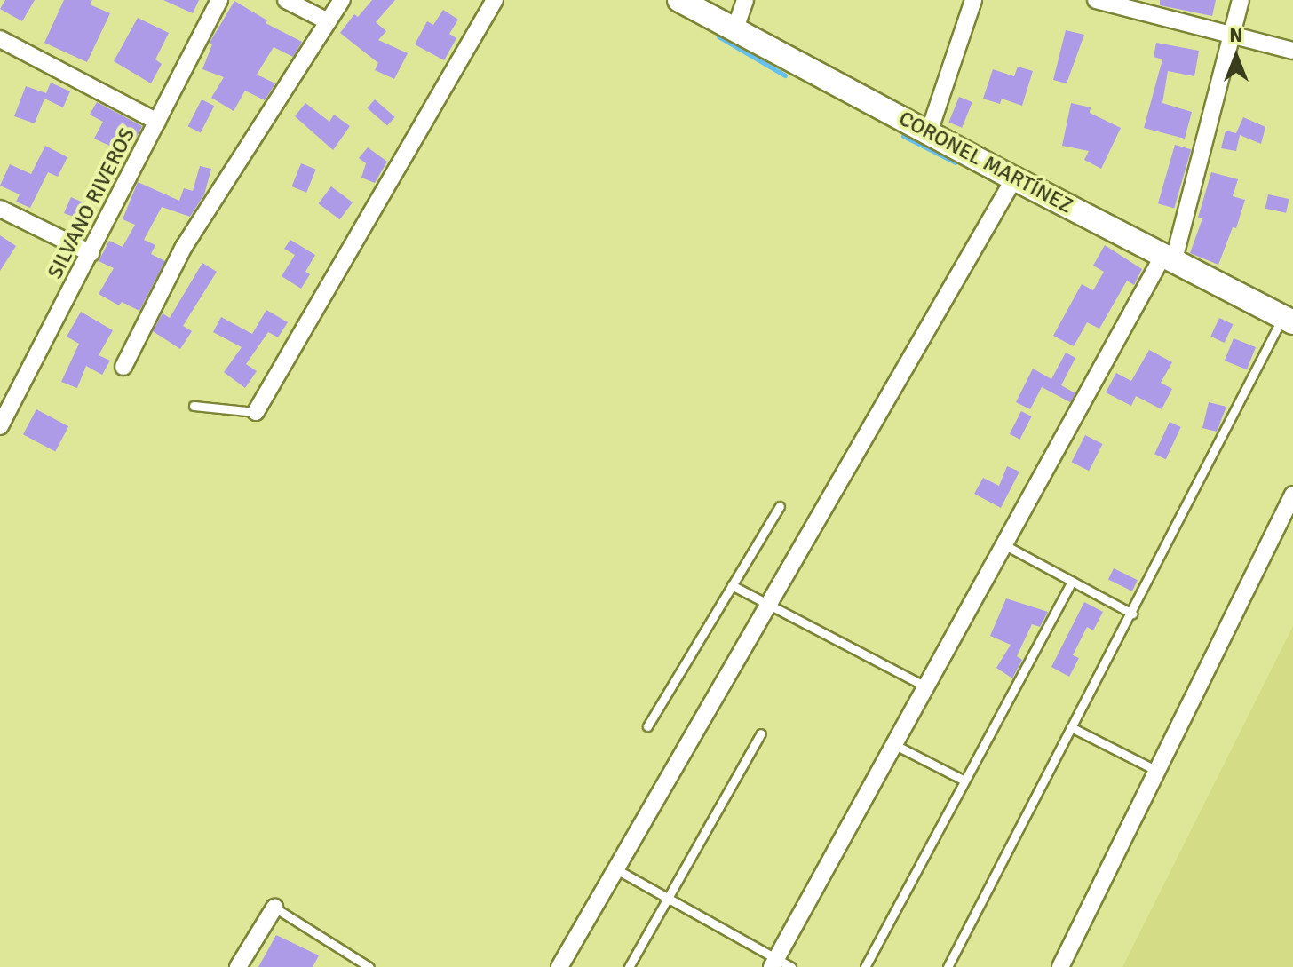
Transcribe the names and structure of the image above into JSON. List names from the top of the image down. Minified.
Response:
{"streets":{"main road":["CORONEL MARTÍNEZ"],"street":["SILVANO RIVEROS"]},"north":"top"}
